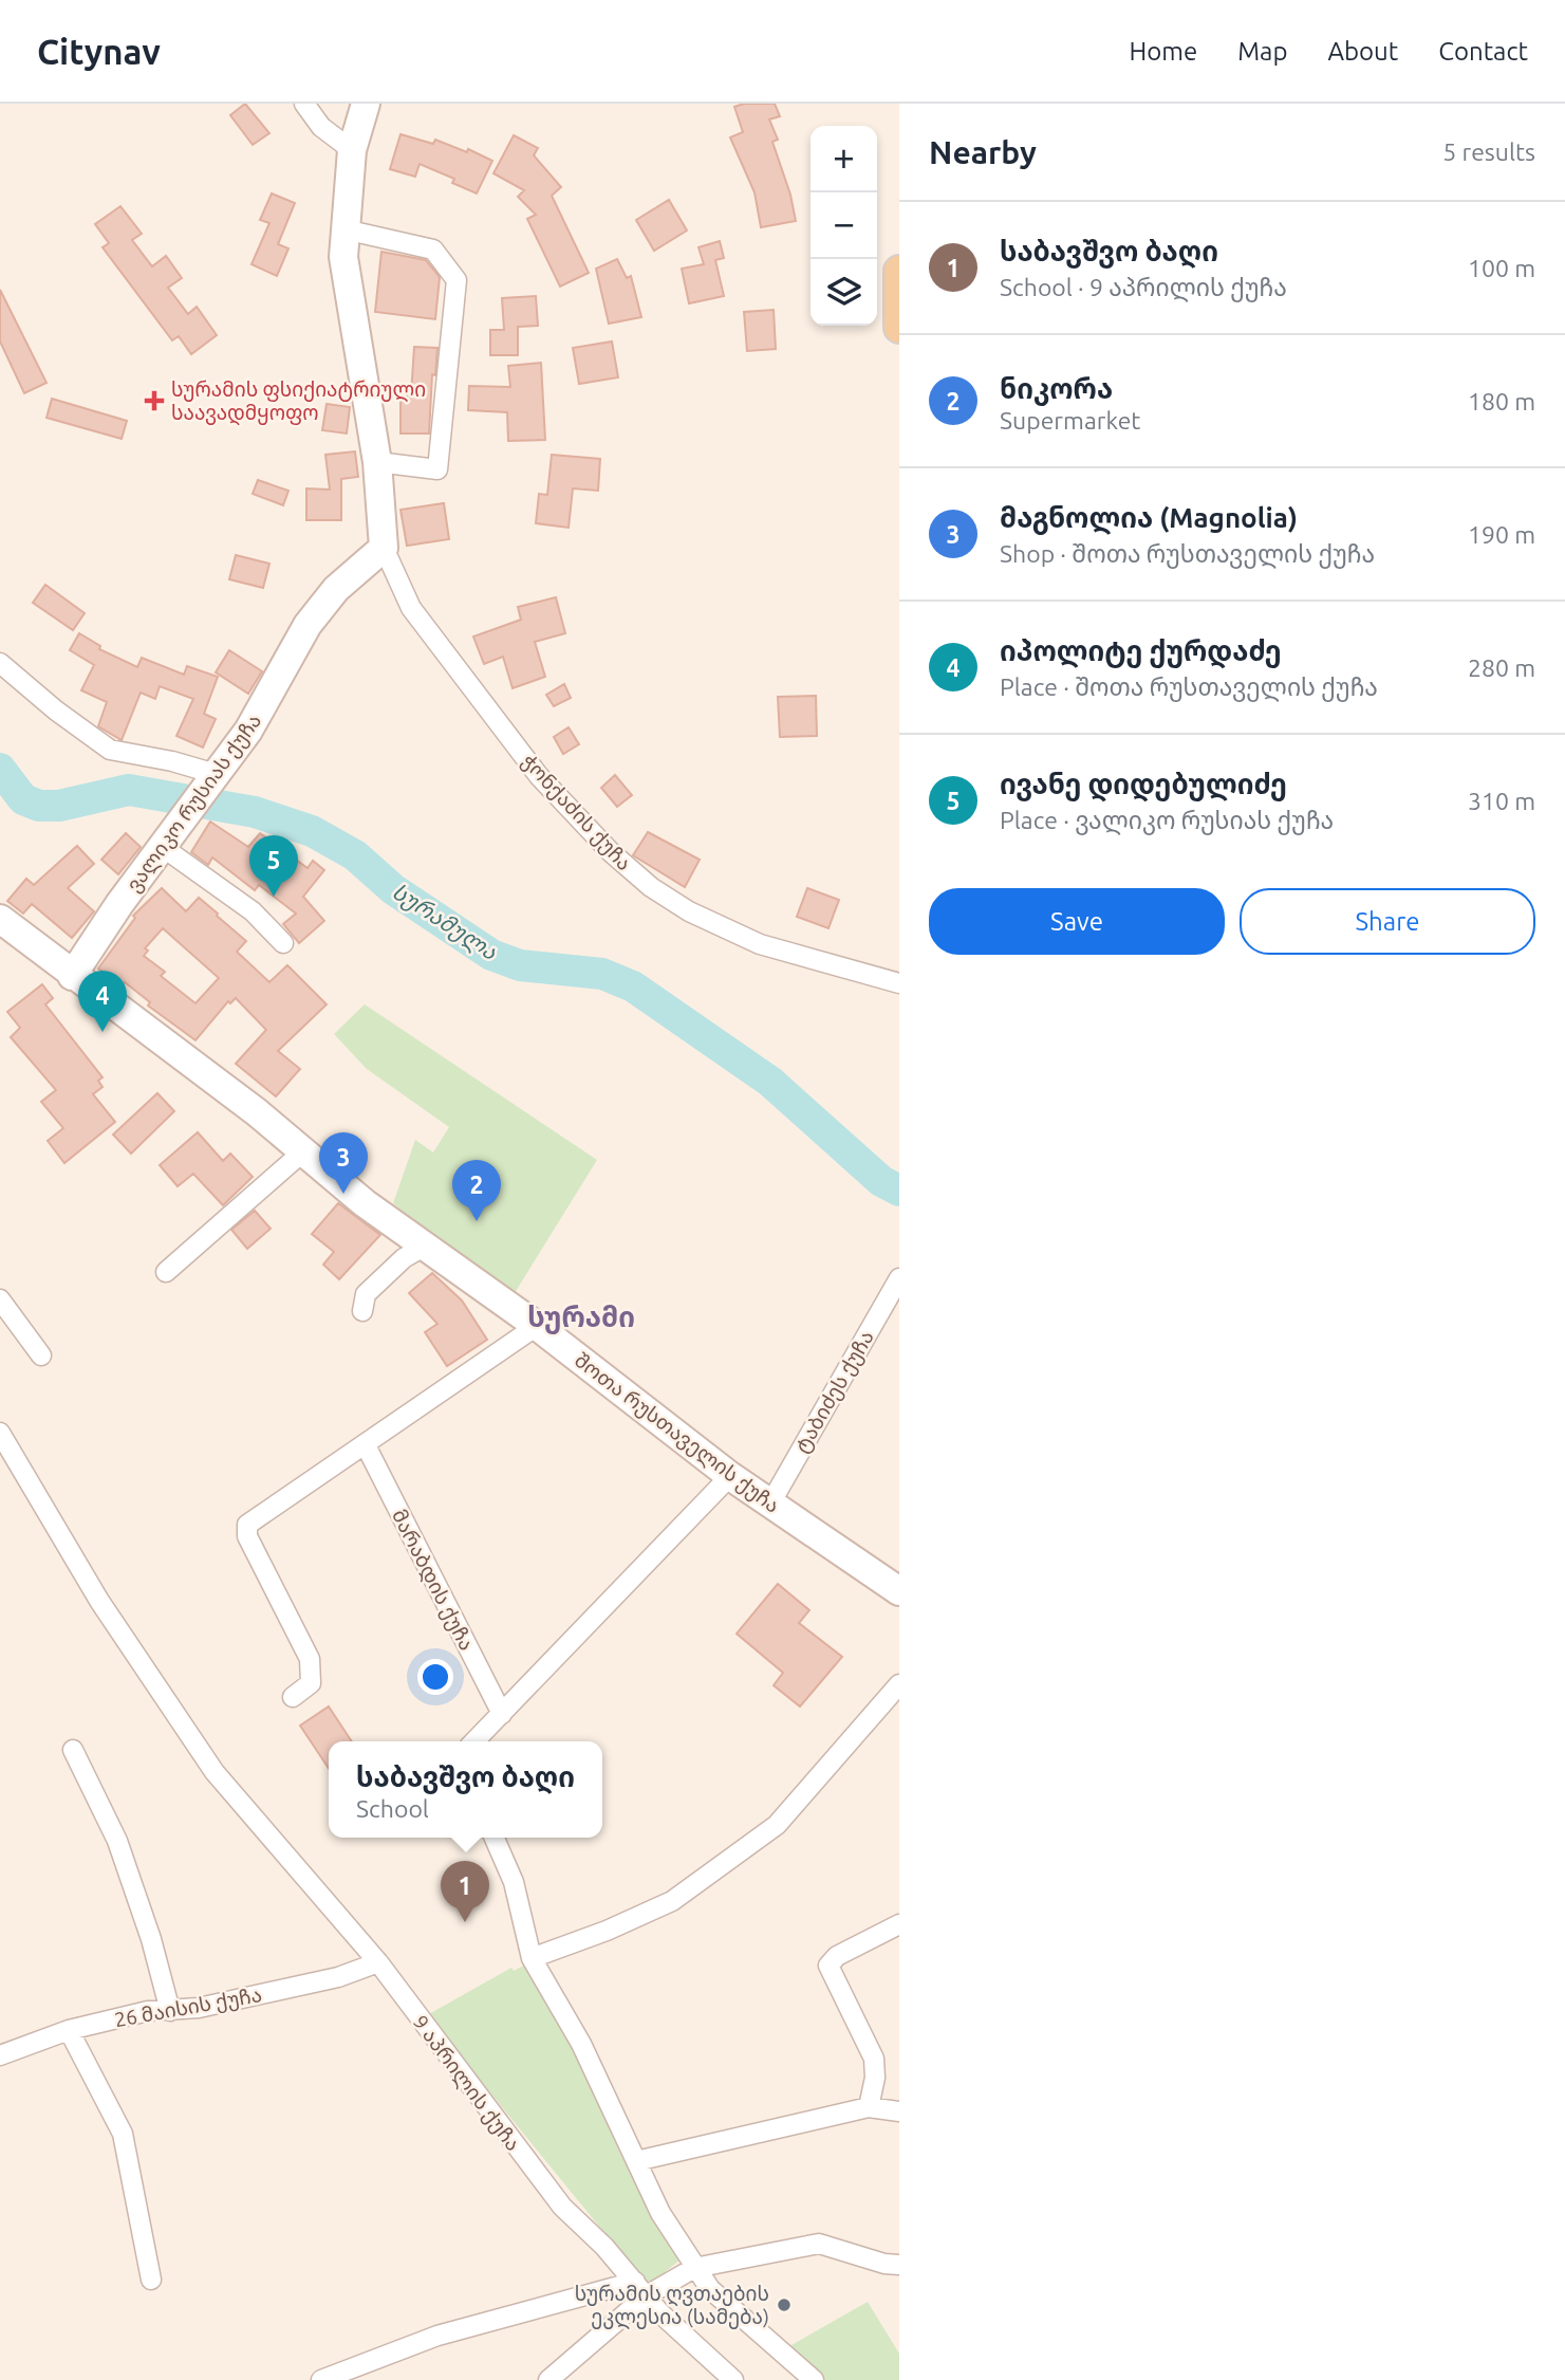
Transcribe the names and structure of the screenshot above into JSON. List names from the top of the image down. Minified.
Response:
{"streets":{"street":["ვალიკო რუსიას ქუჩა","ჭონქაძის ქუჩა","ტაბიძეს ქუჩა","შოთა რუსთაველის ქუჩა","მარაბდის ქუჩა","26 მაისის ქუჩა","9 აპრილის ქუჩა"]},"crossings":[["ვალიკო რუსიას ქუჩა","ჭონქაძის ქუჩა"],["ვალიკო რუსიას ქუჩა","შოთა რუსთაველის ქუჩა"],["ტაბიძეს ქუჩა","შოთა რუსთაველის ქუჩა"],["26 მაისის ქუჩა","9 აპრილის ქუჩა"]],"districts":["სურამი"],"water":["სურამულა"],"places":{"health":["სურამის ფსიქიატრიული საავადმყოფო"],"other":["სურამის ღვთაების ეკლესია (სამება)"]},"page":{"header":"Citynav","nav":["Home","Map","About","Contact"],"heading":["Nearby","5 results"],"map_buttons":["+","−"],"list":[{"mark":"1","name":"საბავშვო ბაღი","note":"School · 9 აპრილის ქუჩა","value":"100 m"},{"mark":"2","name":"ნიკორა","note":"Supermarket","value":"180 m"},{"mark":"3","name":"მაგნოლია (Magnolia)","note":"Shop · შოთა რუსთაველის ქუჩა","value":"190 m"},{"mark":"4","name":"იპოლიტე ქურდაძე","note":"Place · შოთა რუსთაველის ქუჩა","value":"280 m"},{"mark":"5","name":"ივანე დიდებულიძე","note":"Place · ვალიკო რუსიას ქუჩა","value":"310 m"}],"pins":["5","4","3","2","1"],"buttons":["Save","Share"],"popup":["საბავშვო ბაღი","School"]}}
